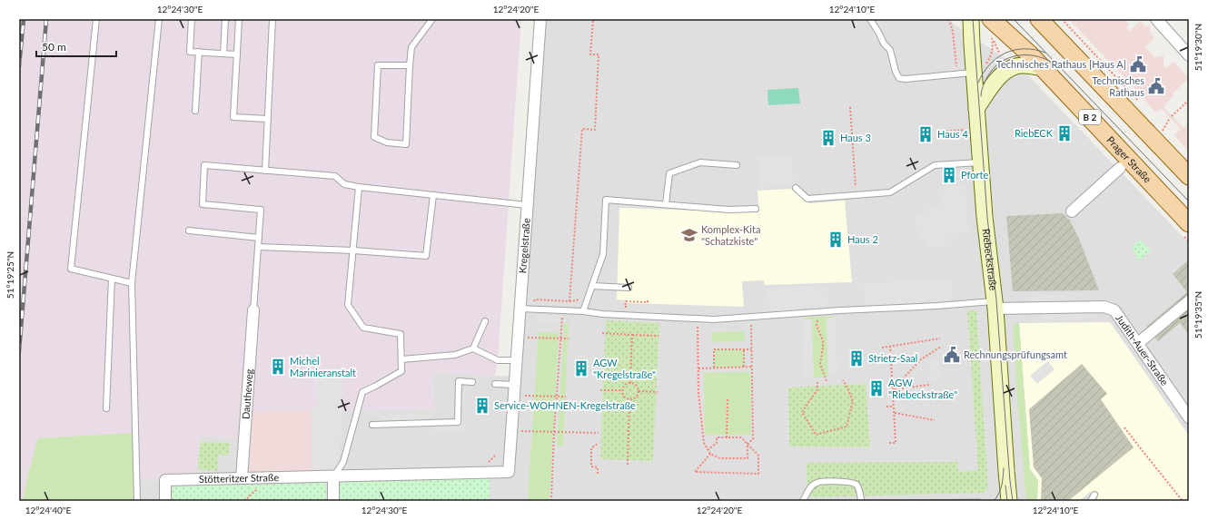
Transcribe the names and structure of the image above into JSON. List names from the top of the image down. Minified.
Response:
{"streets":{"main road":["B 2","Prager Straße","Riebeckstraße"],"street":["Kregelstraße","Judith-Auer-Straße","Dautheweg","Stötteritzer Straße"]},"crossings":[["Kregelstraße","Stötteritzer Straße"],["Riebeckstraße","Judith-Auer-Straße"],["Dautheweg","Stötteritzer Straße"]],"places":{"public building":["Technisches Rathaus [Haus A]","Technisches Rathaus","Rechnungsprüfungsamt"],"building":["RiebECK","Haus 4","Haus 3","Pforte","Haus 2","Strietz-Saal","Michel Marinieranstalt","AGW \"Kregelstraße\"","AGW \"Riebeckstraße\"","Service-WOHNEN-Kregelstraße"],"school or university":["Komplex-Kita \"Schatzkiste\""]},"scale_bar":"50 m","coordinates":["12°24'30\"E","12°24'20\"E","12°24'10\"E","51°19'30\"N","51°19'25\"N","51°19'35\"N","12°24'40\"E"]}
